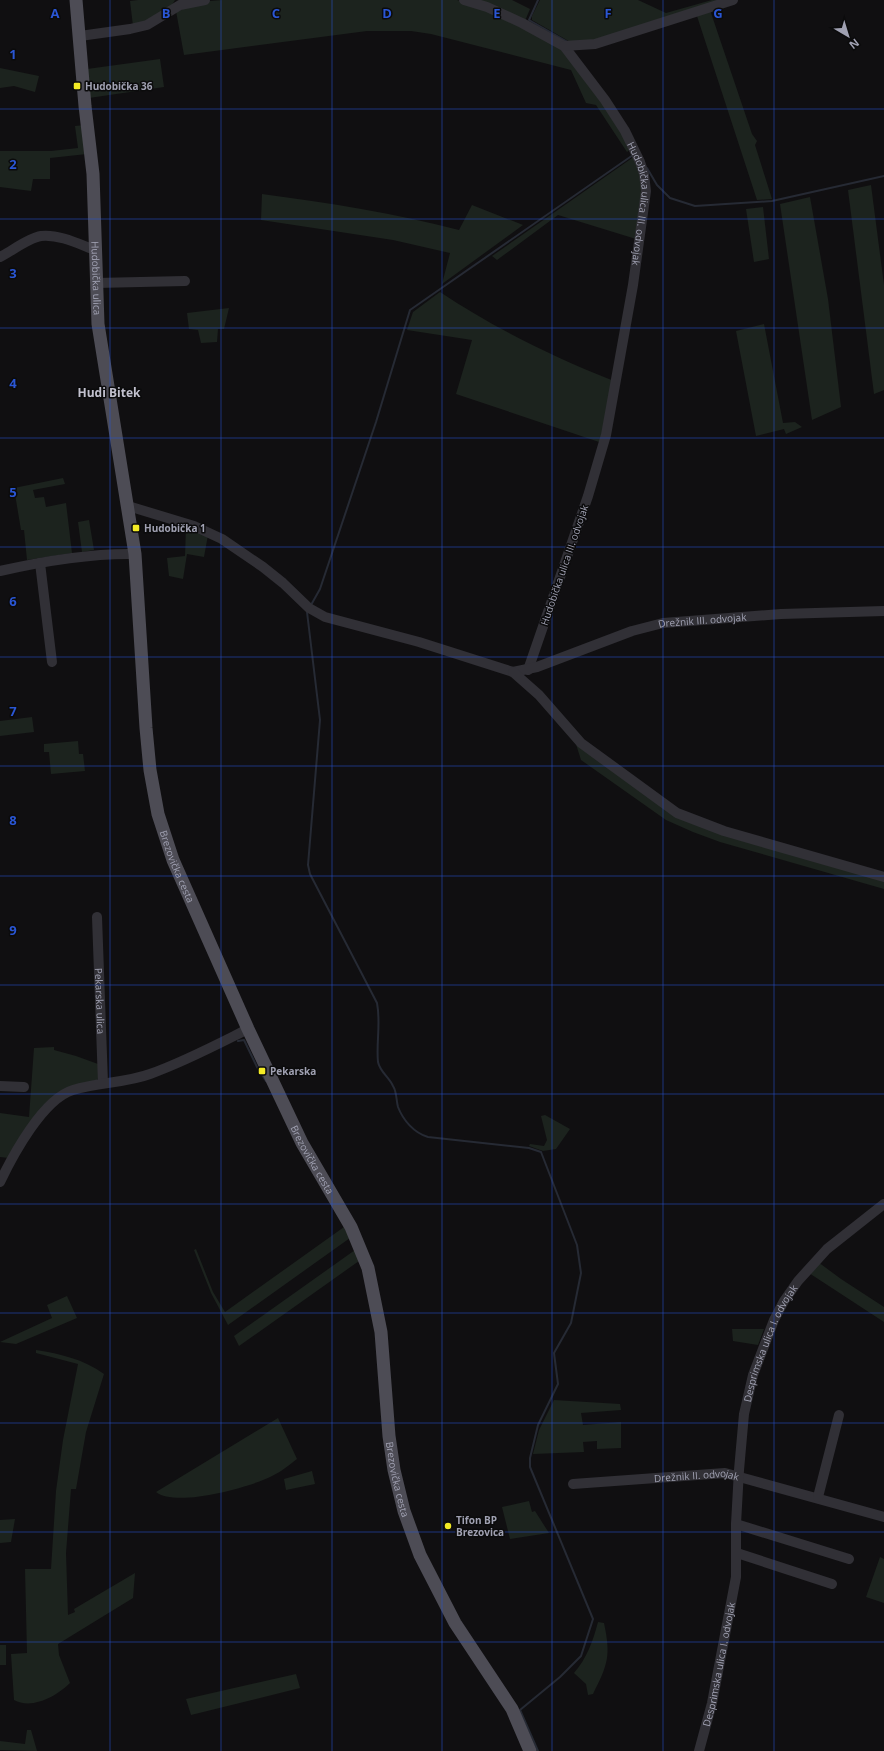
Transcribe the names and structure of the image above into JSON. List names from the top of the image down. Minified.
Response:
{"streets":{"main road":["Hudobička ulica","Brezovička cesta"],"street":["Hudobička ulica III. odvojak","Drežnik III. odvojak","Pekarska ulica","Desprimska ulica I. odvojak","Drežnik II. odvojak"]},"crossings":[["Hudobička ulica III. odvojak","Drežnik III. odvojak"],["Hudobička ulica","Brezovička cesta"],["Desprimska ulica I. odvojak","Drežnik II. odvojak"]],"districts":["Hudi Bitek"],"places":{"transit":["Hudobička 36","Hudobička 1","Pekarska"],"other":["Tifon BP Brezovica"]},"north":"bottom right","grid":{"columns":["A","B","C","D","E","F","G"],"rows":["1","2","3","4","5","6","7","8","9"]}}
